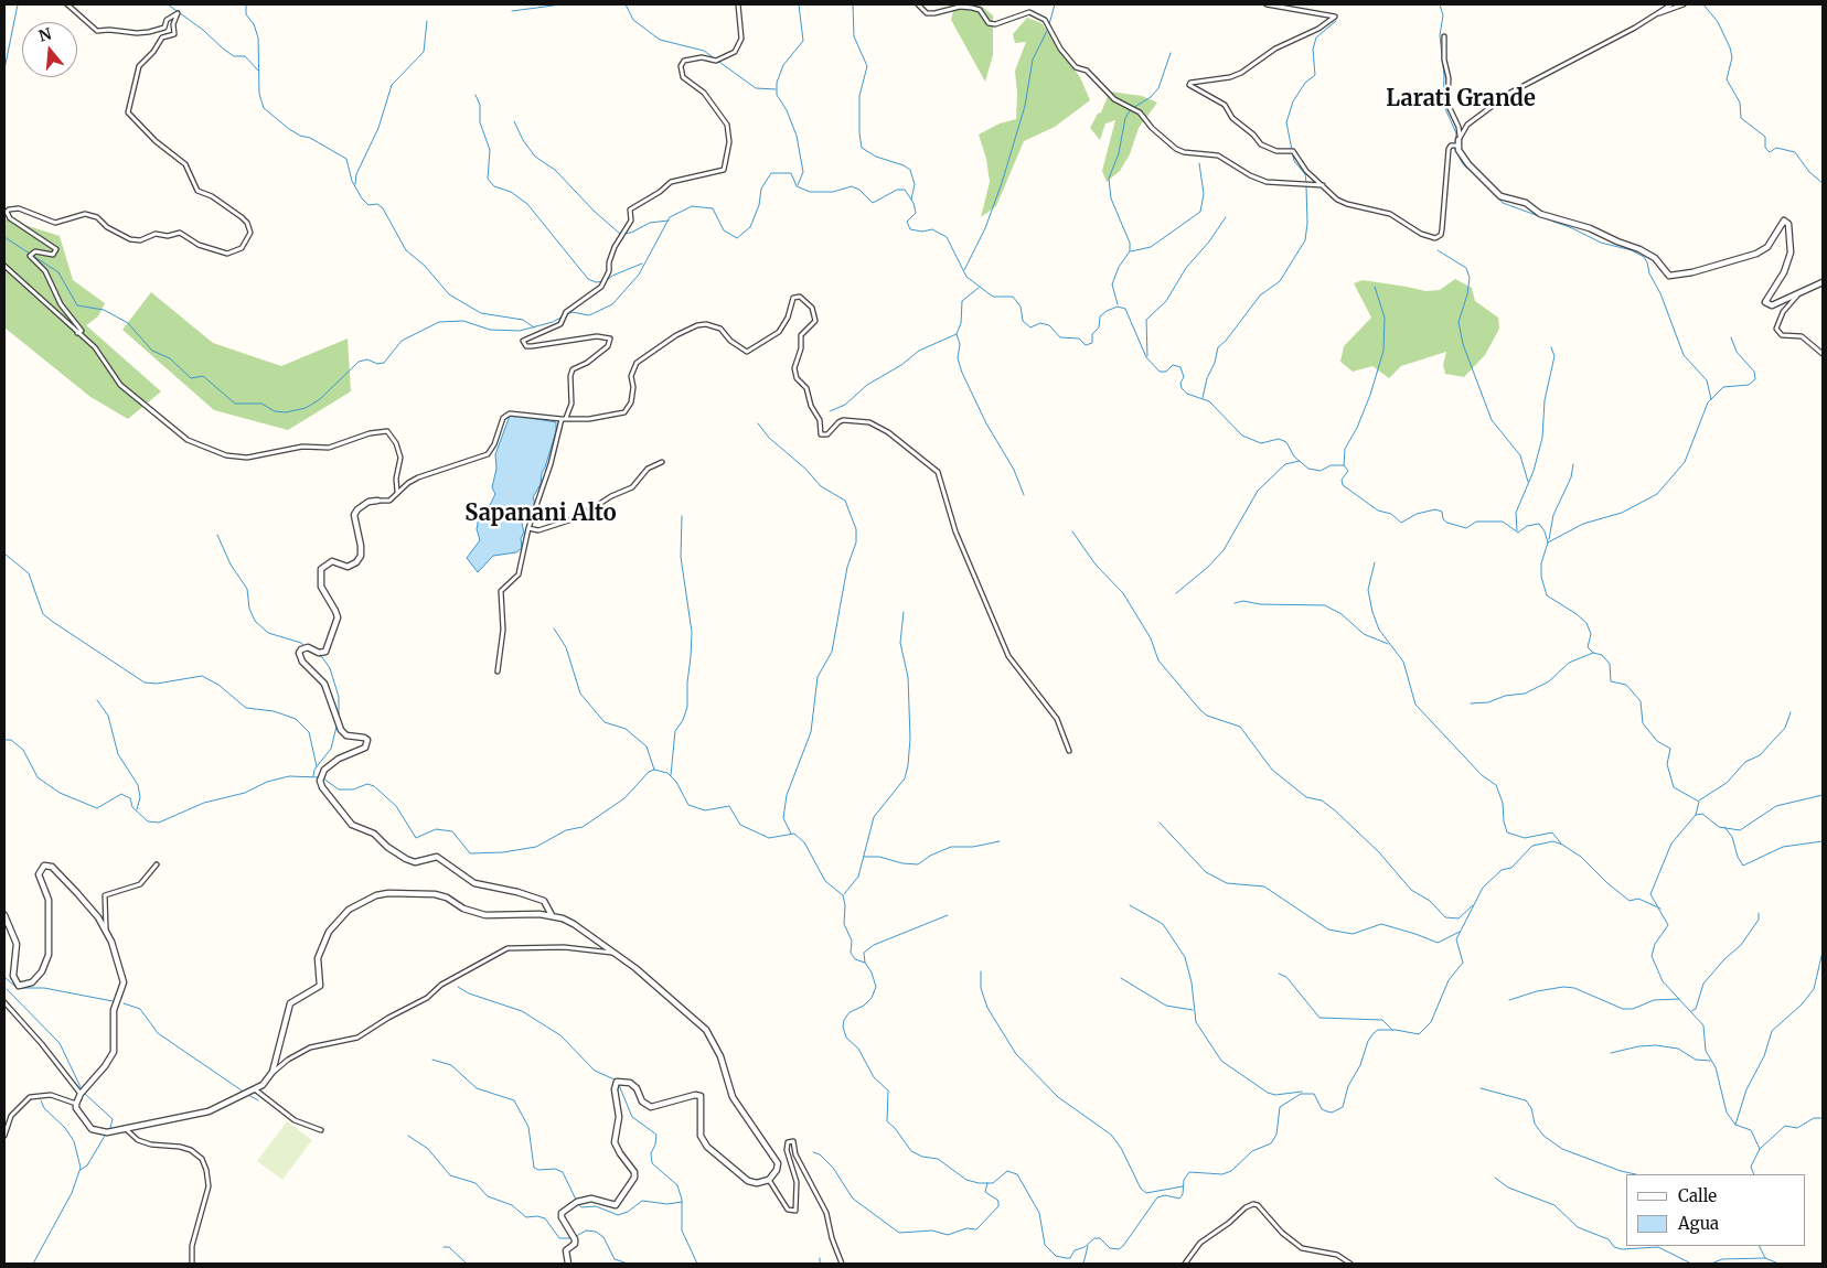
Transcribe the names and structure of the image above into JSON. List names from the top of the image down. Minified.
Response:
{"districts":["Larati Grande","Sapanani Alto"],"legend":["Calle","Agua"],"north":"top"}
